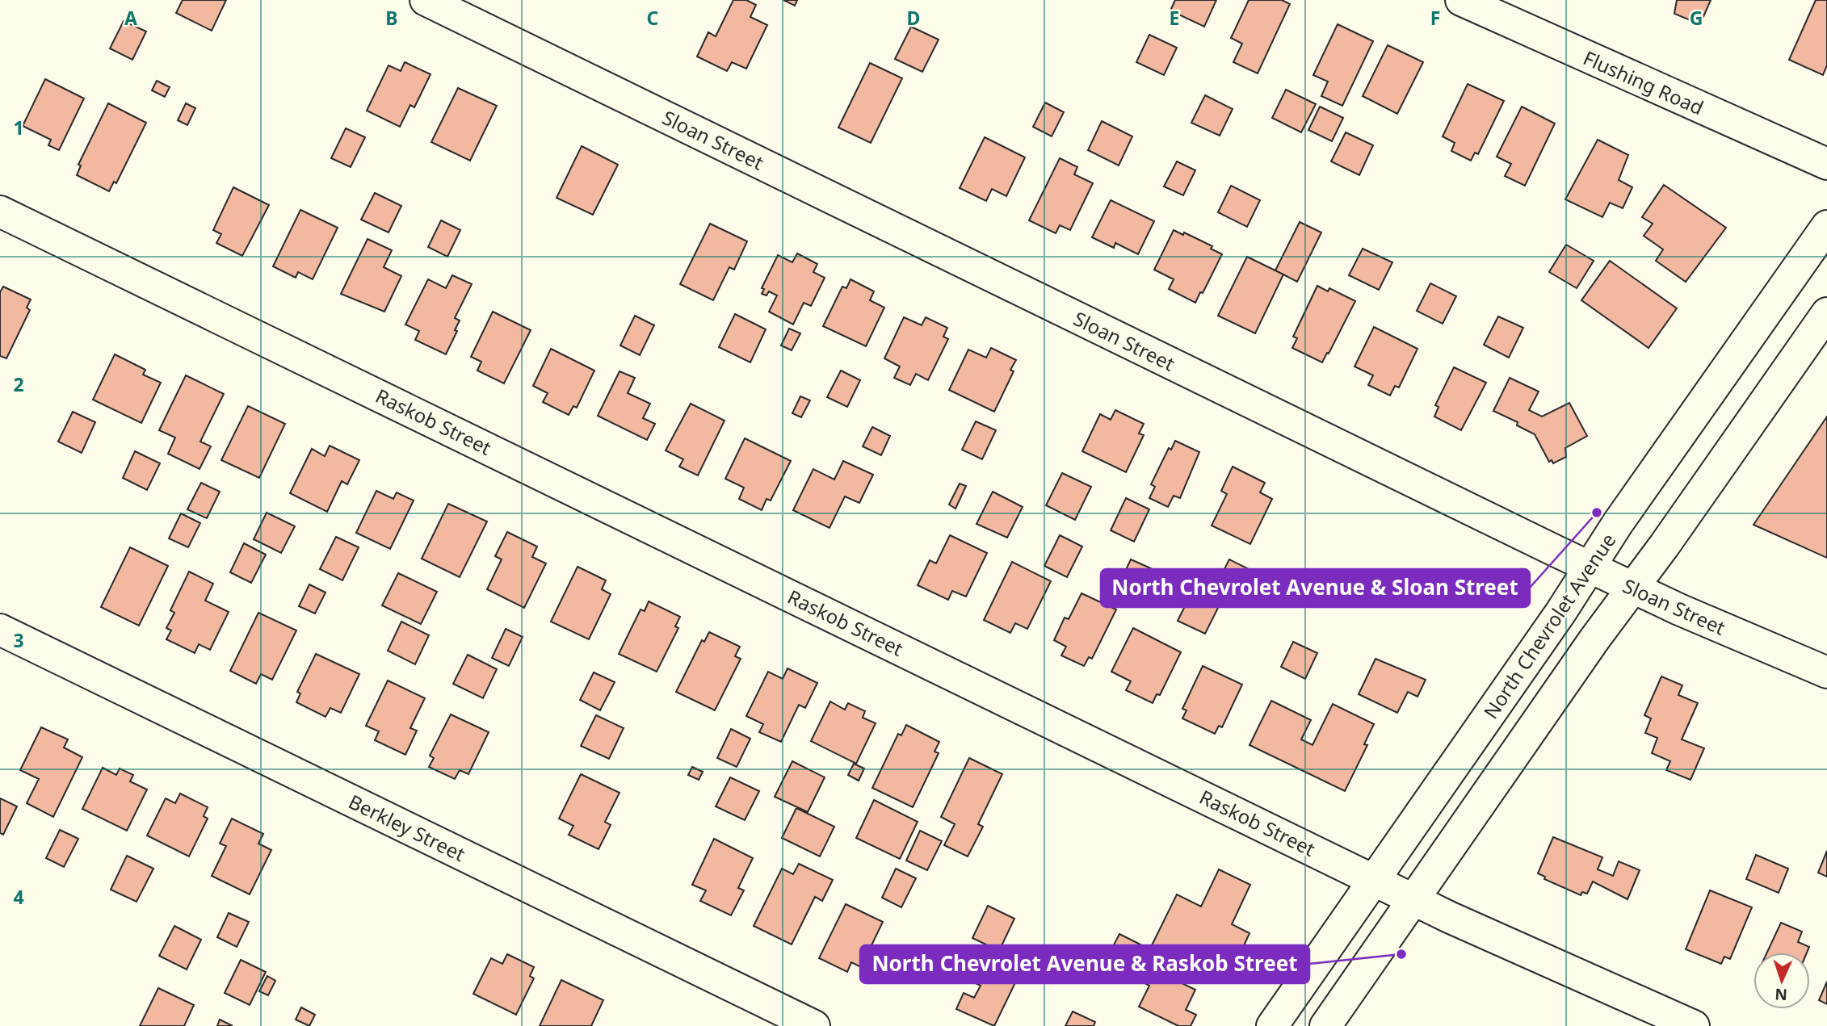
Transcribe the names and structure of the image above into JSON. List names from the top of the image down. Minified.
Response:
{"streets":{"street":["Flushing Road","Sloan Street","Raskob Street","North Chevrolet Avenue","Berkley Street"]},"crossings":[["Sloan Street","North Chevrolet Avenue"],["Raskob Street","North Chevrolet Avenue"]],"places":["North Chevrolet Avenue & Sloan Street","North Chevrolet Avenue & Raskob Street"],"north":"bottom","grid":{"columns":["A","B","C","D","E","F","G"],"rows":["1","2","3","4"]}}
